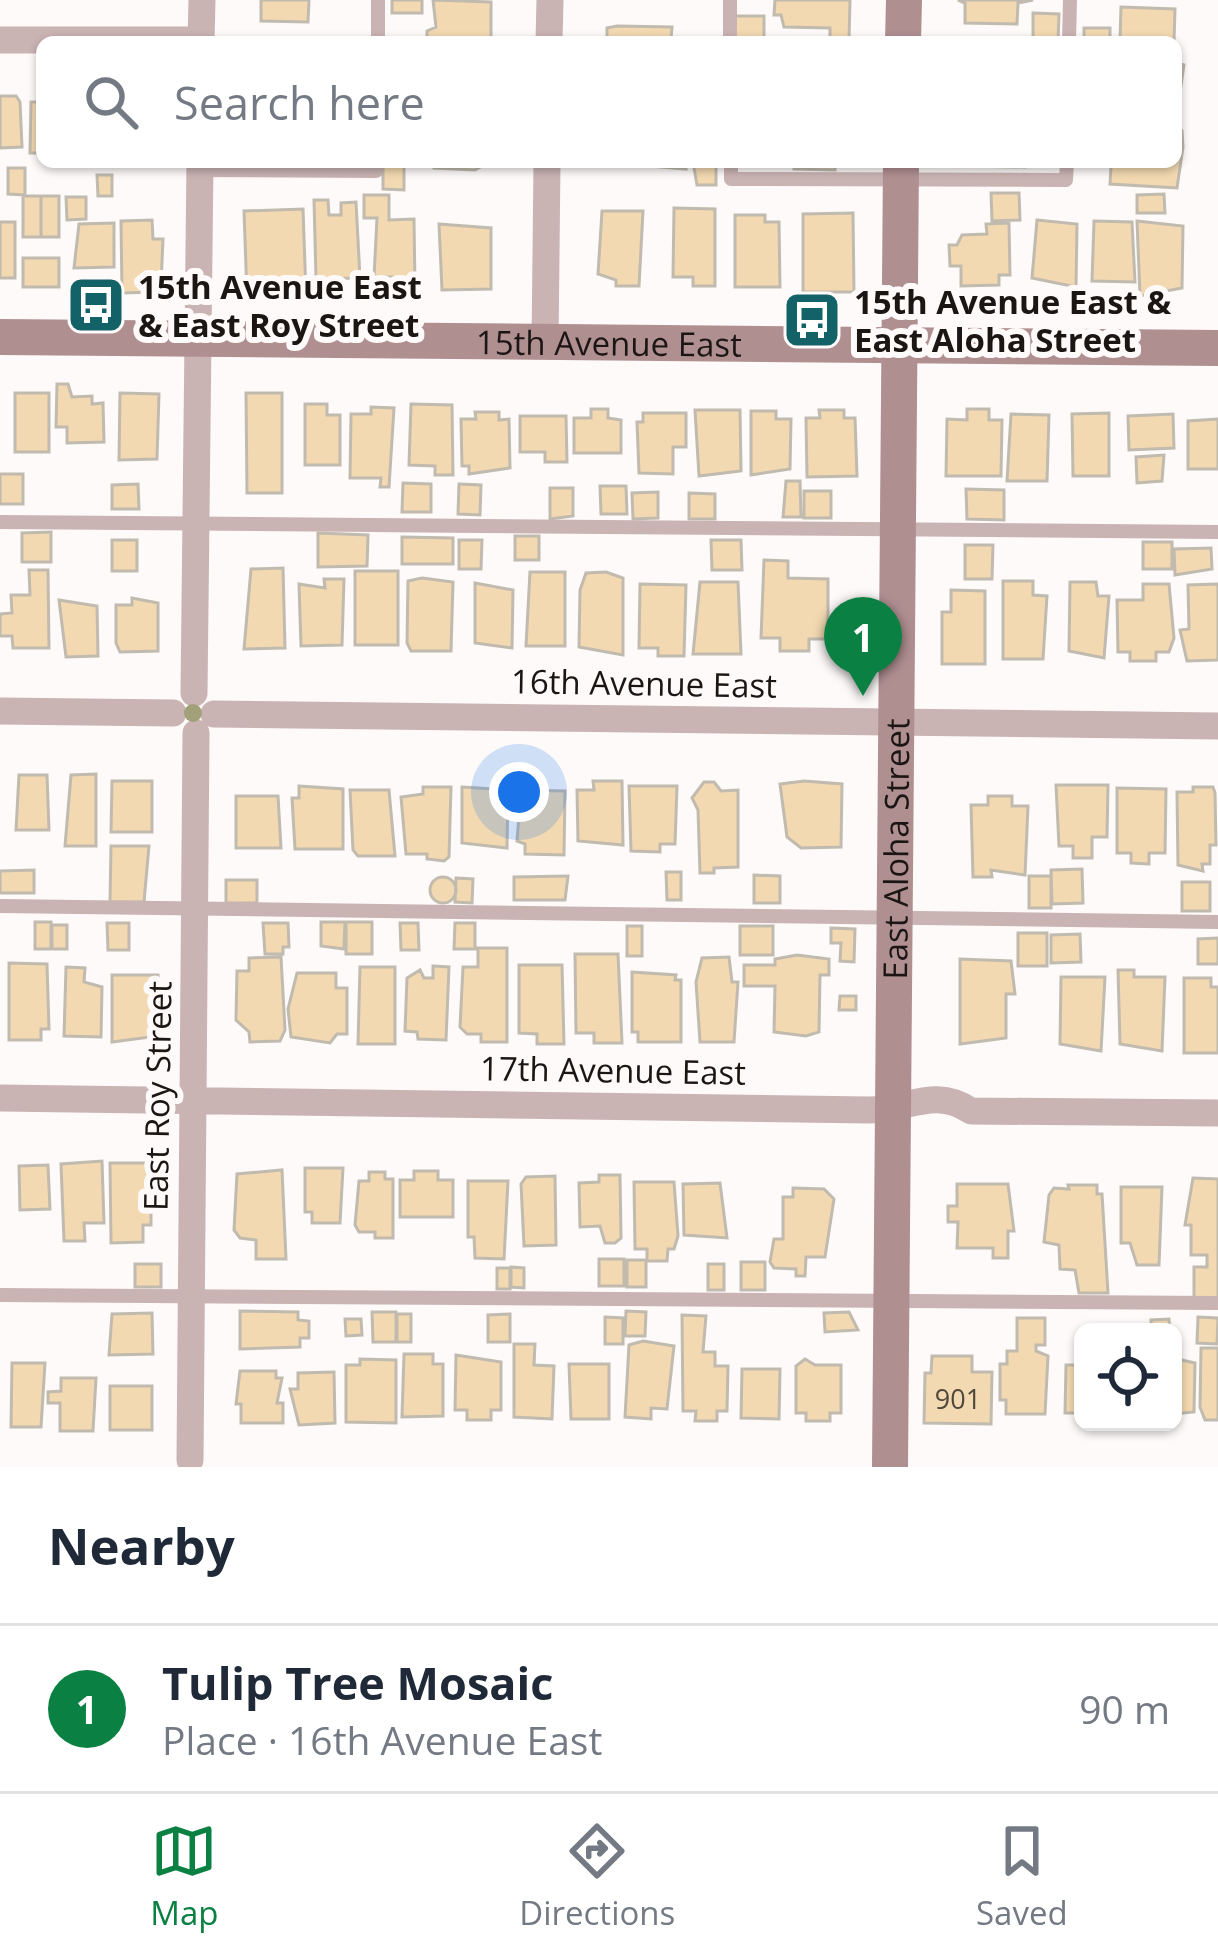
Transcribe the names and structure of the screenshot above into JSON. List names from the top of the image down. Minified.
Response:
{"streets":{"street":["15th Avenue East","16th Avenue East","East Aloha Street","17th Avenue East","East Roy Street"]},"crossings":[["15th Avenue East","East Aloha Street"],["16th Avenue East","East Aloha Street"],["16th Avenue East","East Roy Street"],["East Aloha Street","17th Avenue East"],["17th Avenue East","East Roy Street"]],"places":{"bus stop":["15th Avenue East & East Roy Street","15th Avenue East & East Aloha Street"]},"house_numbers":["901"],"page":{"search":"Search here","pins":"1","heading":"Nearby","list":[{"mark":"1","name":"Tulip Tree Mosaic","note":"Place · 16th Avenue East","value":"90 m"}],"nav":["Map","Directions","Saved"]}}
